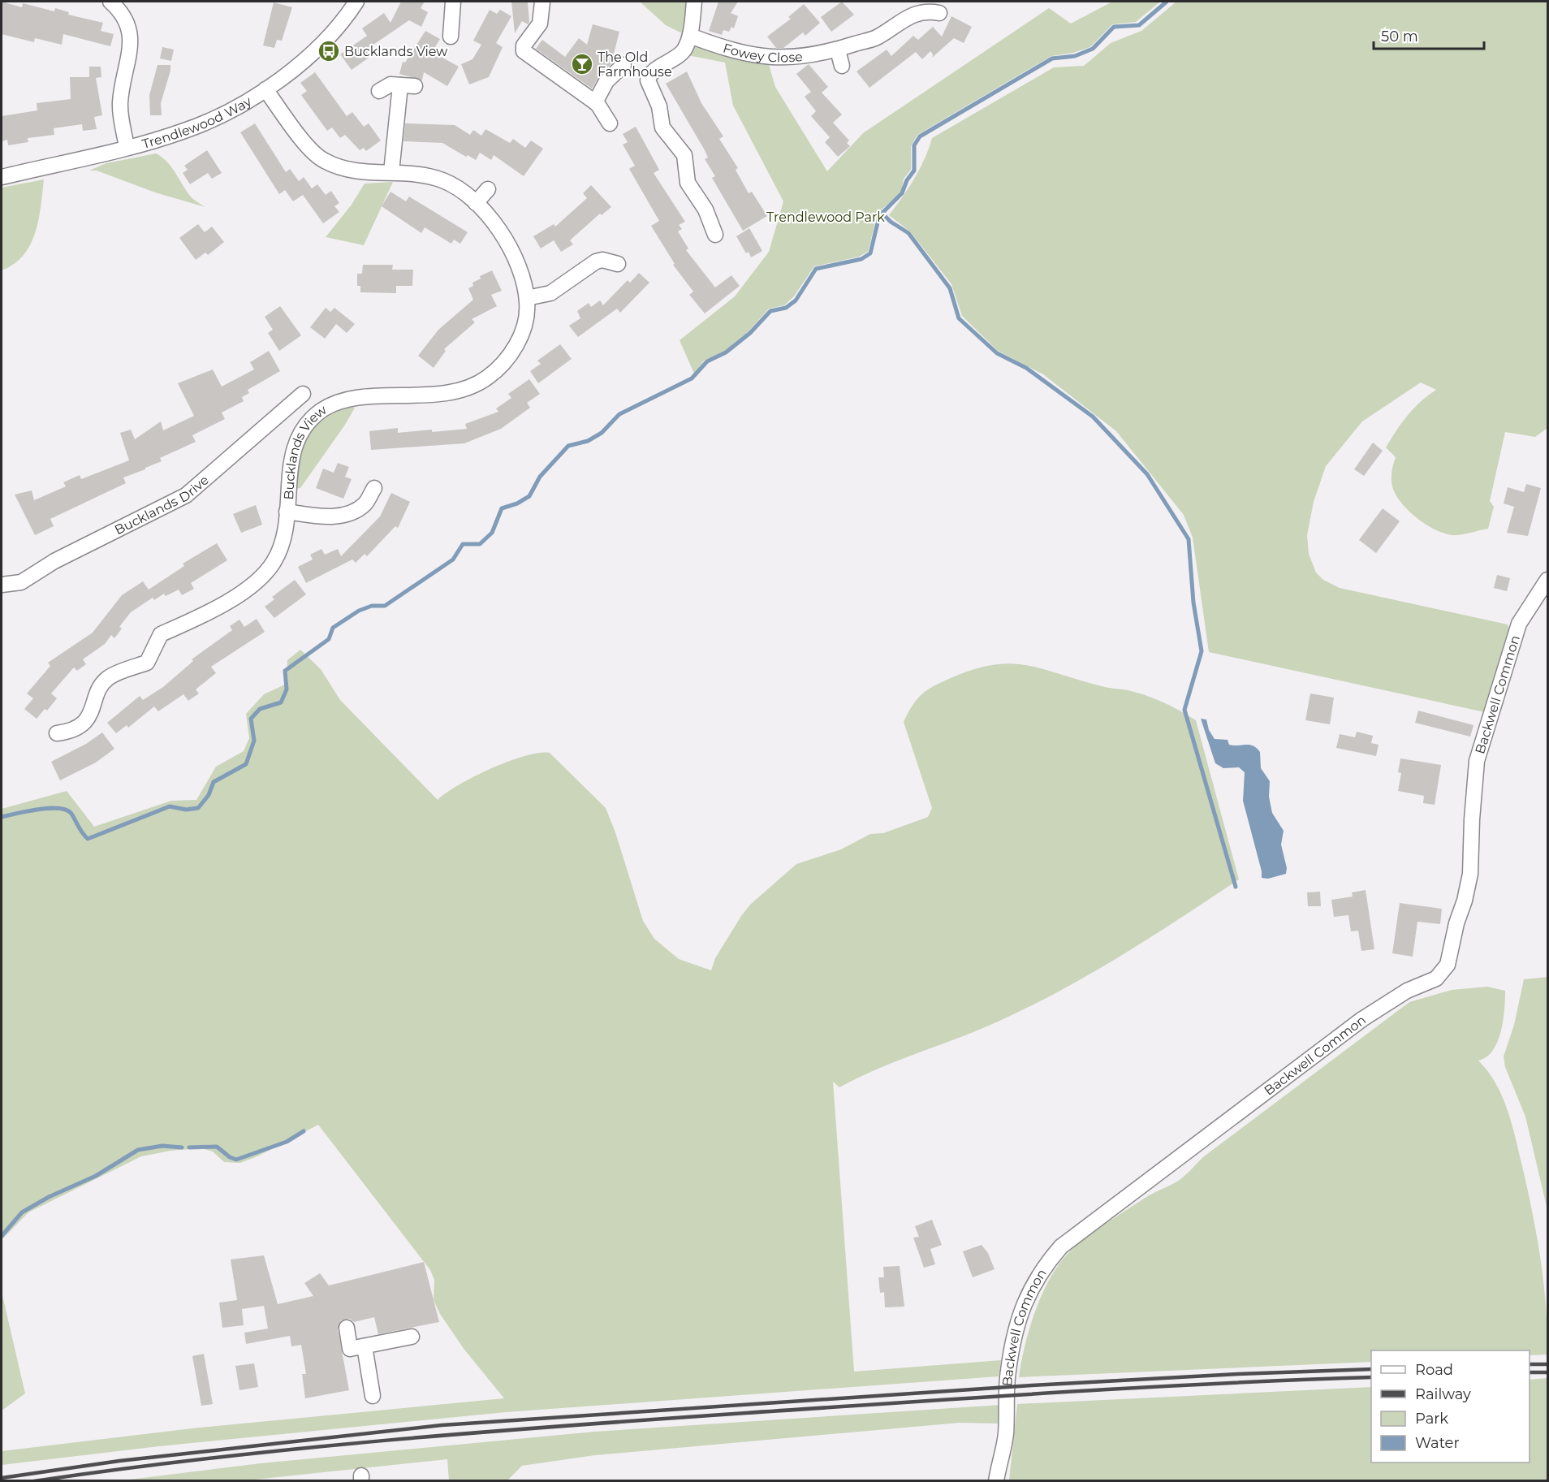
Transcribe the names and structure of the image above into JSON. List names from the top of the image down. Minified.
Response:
{"streets":{"street":["Fowey Close","Trendlewood Way","Bucklands View","Bucklands Drive","Backwell Common"]},"crossings":[["Trendlewood Way","Bucklands View"]],"parks":["Trendlewood Park"],"places":{"bus stop":["Bucklands View"],"bar":["The Old Farmhouse"]},"legend":["Road","Railway","Park","Water"],"scale_bar":"50 m"}
